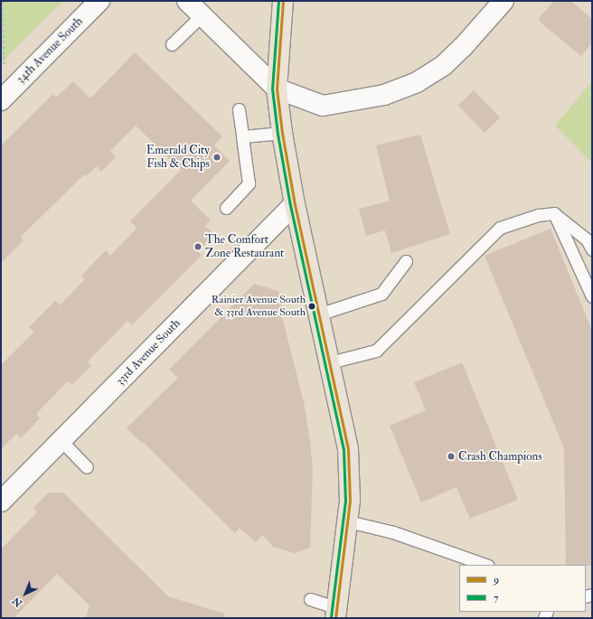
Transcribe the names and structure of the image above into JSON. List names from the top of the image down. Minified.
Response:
{"streets":{"street":["34th Avenue South","33rd Avenue South"]},"places":["Emerald City Fish & Chips","The Comfort Zone Restaurant","Rainier Avenue South & 33rd Avenue South","Crash Champions"],"lines":["transit line 9","transit line 7"],"legend":["9","7"],"north":"bottom left"}
